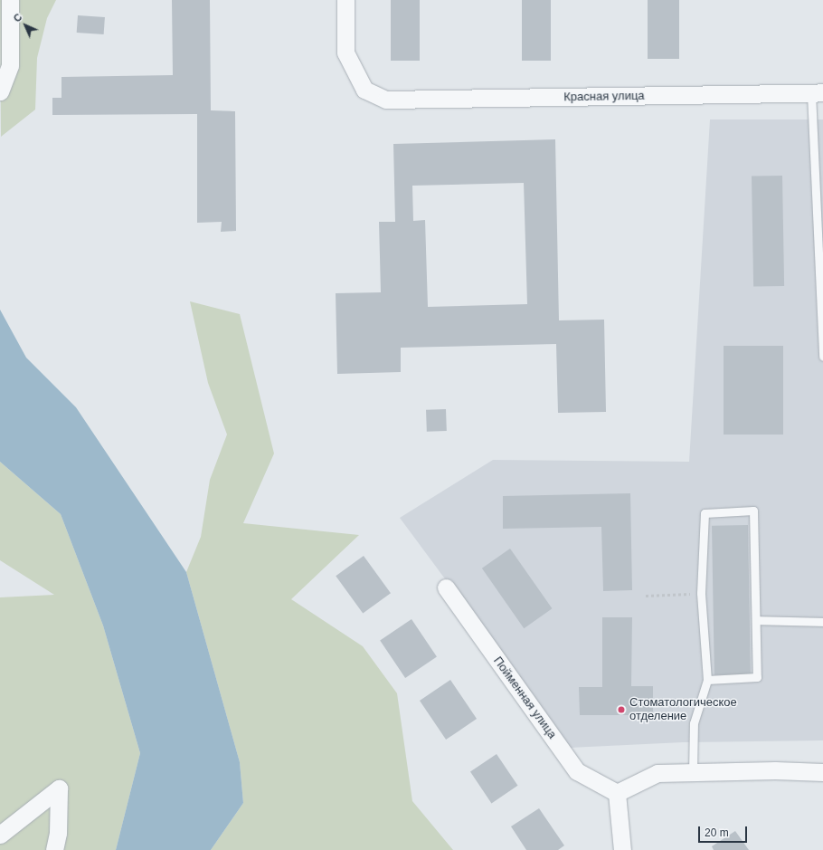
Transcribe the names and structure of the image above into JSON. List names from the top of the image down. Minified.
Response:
{"streets":{"street":["Красная улица","Пойменная улица"]},"places":["Стоматологическое отделение"],"scale_bar":"20 m","north":"top left"}
